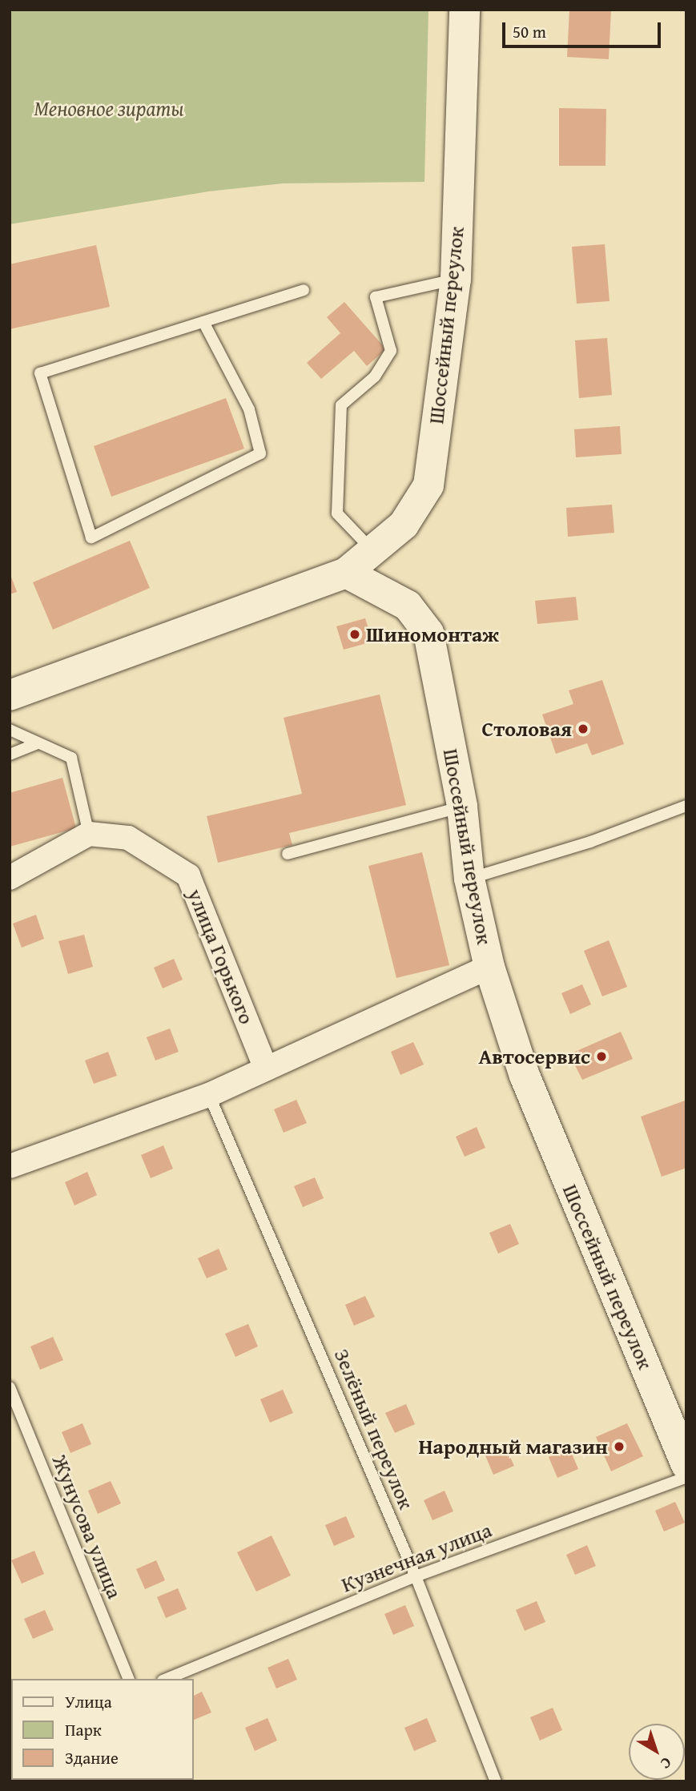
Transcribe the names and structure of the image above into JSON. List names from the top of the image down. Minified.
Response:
{"streets":{"main road":["Шоссейный переулок"],"street":["улица Горького"],"lane":["Зелёный переулок","Жунусова улица","Кузнечная улица"]},"crossings":[["Зелёный переулок","Кузнечная улица"]],"parks":["Меновное зираты"],"places":["Шиномонтаж","Столовая","Автосервис","Народный магазин"],"legend":["Улица","Парк","Здание"],"scale_bar":"50 m","north":"bottom right"}
